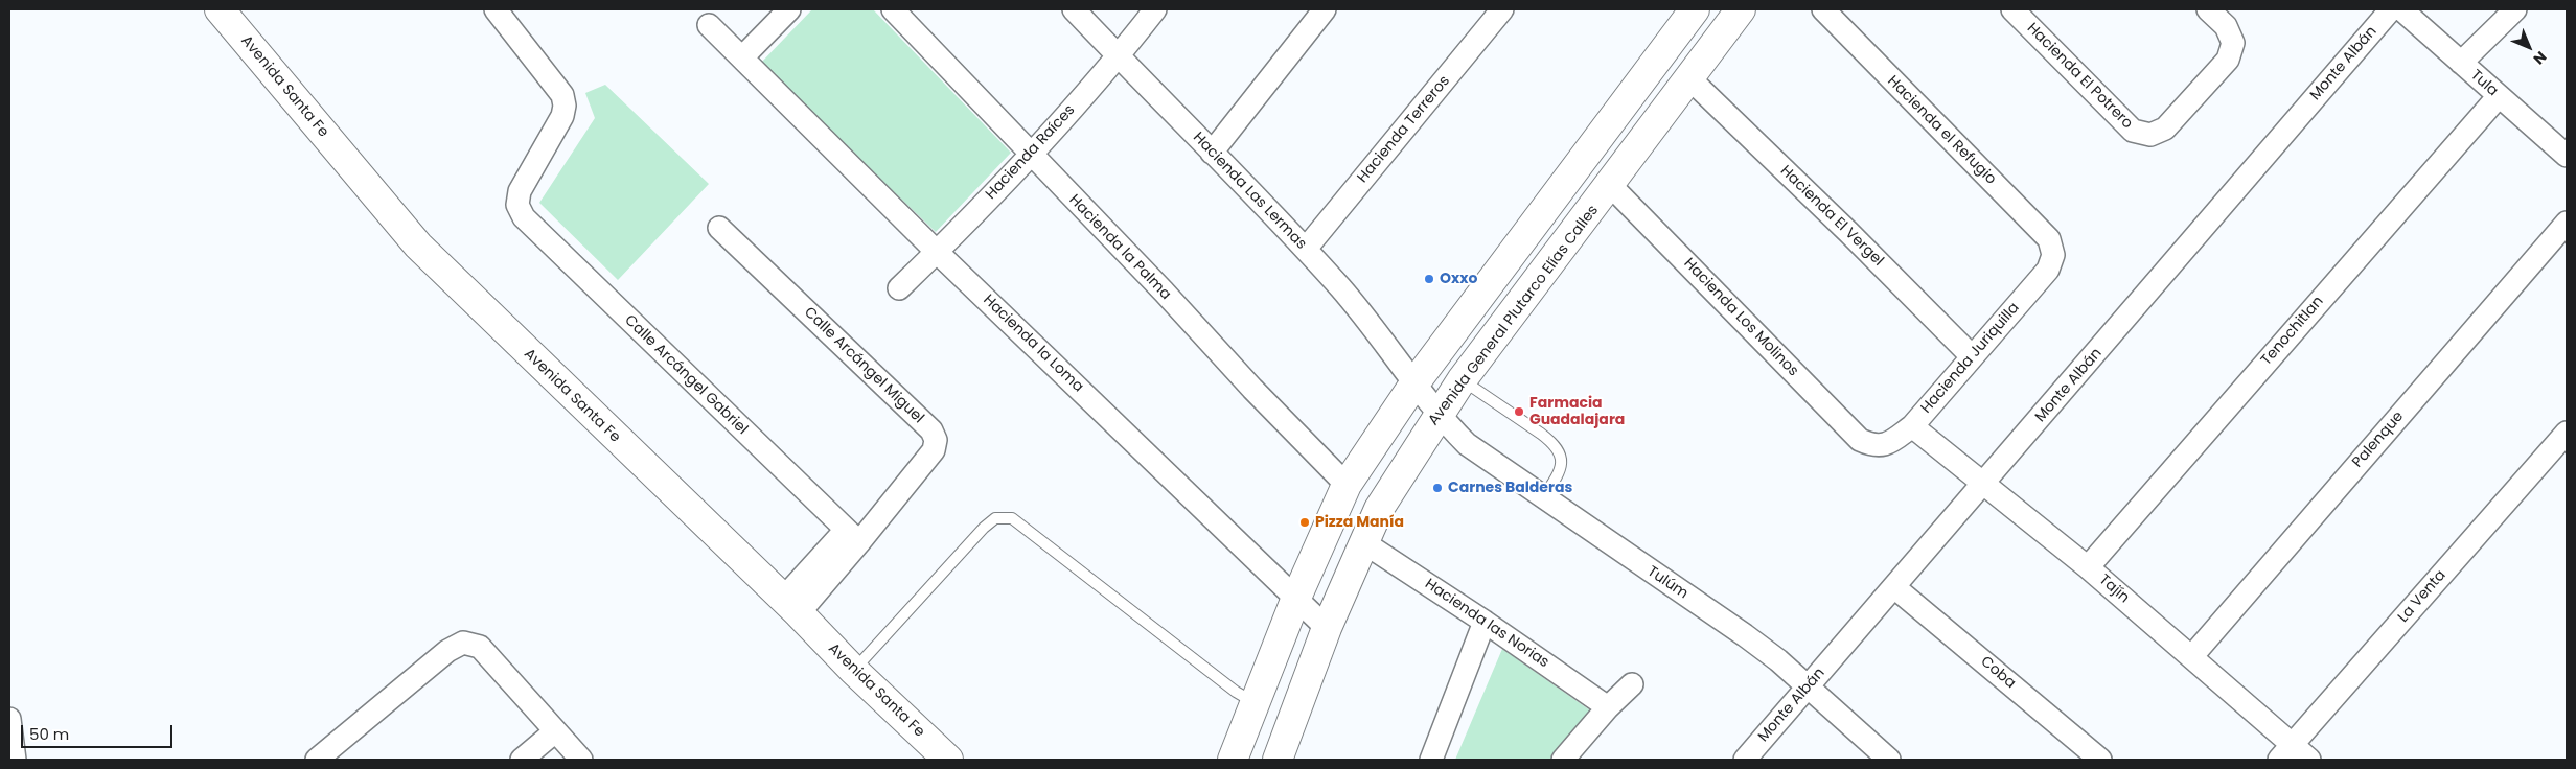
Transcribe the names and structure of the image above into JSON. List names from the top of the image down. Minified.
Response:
{"streets":{"street":["Monte Albán","Hacienda El Potrero","Tula","Avenida Santa Fe","Hacienda Terreros","Hacienda el Refugio","Hacienda Raíces","Hacienda Las Lermas","Hacienda El Vergel","Hacienda la Palma","Avenida General Plutarco Elías Calles","Hacienda Los Molinos","Tenochitlan","Hacienda la Loma","Hacienda Juriquilla","Calle Arcángel Miguel","Calle Arcángel Gabriel","Palenque","Tulúm","Tajín","La Venta","Hacienda las Norias","Coba"]},"crossings":[["Monte Albán","Tulúm"],["Monte Albán","Tajín"],["Monte Albán","Coba"],["Tula","Tenochitlan"],["Avenida Santa Fe","Calle Arcángel Miguel"],["Hacienda Terreros","Hacienda Las Lermas"],["Hacienda el Refugio","Hacienda Juriquilla"],["Hacienda Raíces","Hacienda Las Lermas"],["Hacienda Raíces","Hacienda la Palma"],["Hacienda Raíces","Hacienda la Loma"],["Hacienda Las Lermas","Avenida General Plutarco Elías Calles"],["Hacienda Las Lermas","Tulúm"],["Hacienda El Vergel","Avenida General Plutarco Elías Calles"],["Hacienda El Vergel","Hacienda Juriquilla"],["Avenida General Plutarco Elías Calles","Hacienda Los Molinos"],["Avenida General Plutarco Elías Calles","Hacienda la Loma"],["Avenida General Plutarco Elías Calles","Tulúm"],["Avenida General Plutarco Elías Calles","Hacienda las Norias"],["Hacienda Los Molinos","Hacienda Juriquilla"],["Tenochitlan","Tajín"],["Hacienda Juriquilla","Tajín"],["Calle Arcángel Miguel","Calle Arcángel Gabriel"],["Palenque","Tajín"],["Tajín","La Venta"]],"places":["Oxxo","Farmacia Guadalajara","Carnes Balderas","Pizza Manía"],"scale_bar":"50 m","north":"bottom right"}
